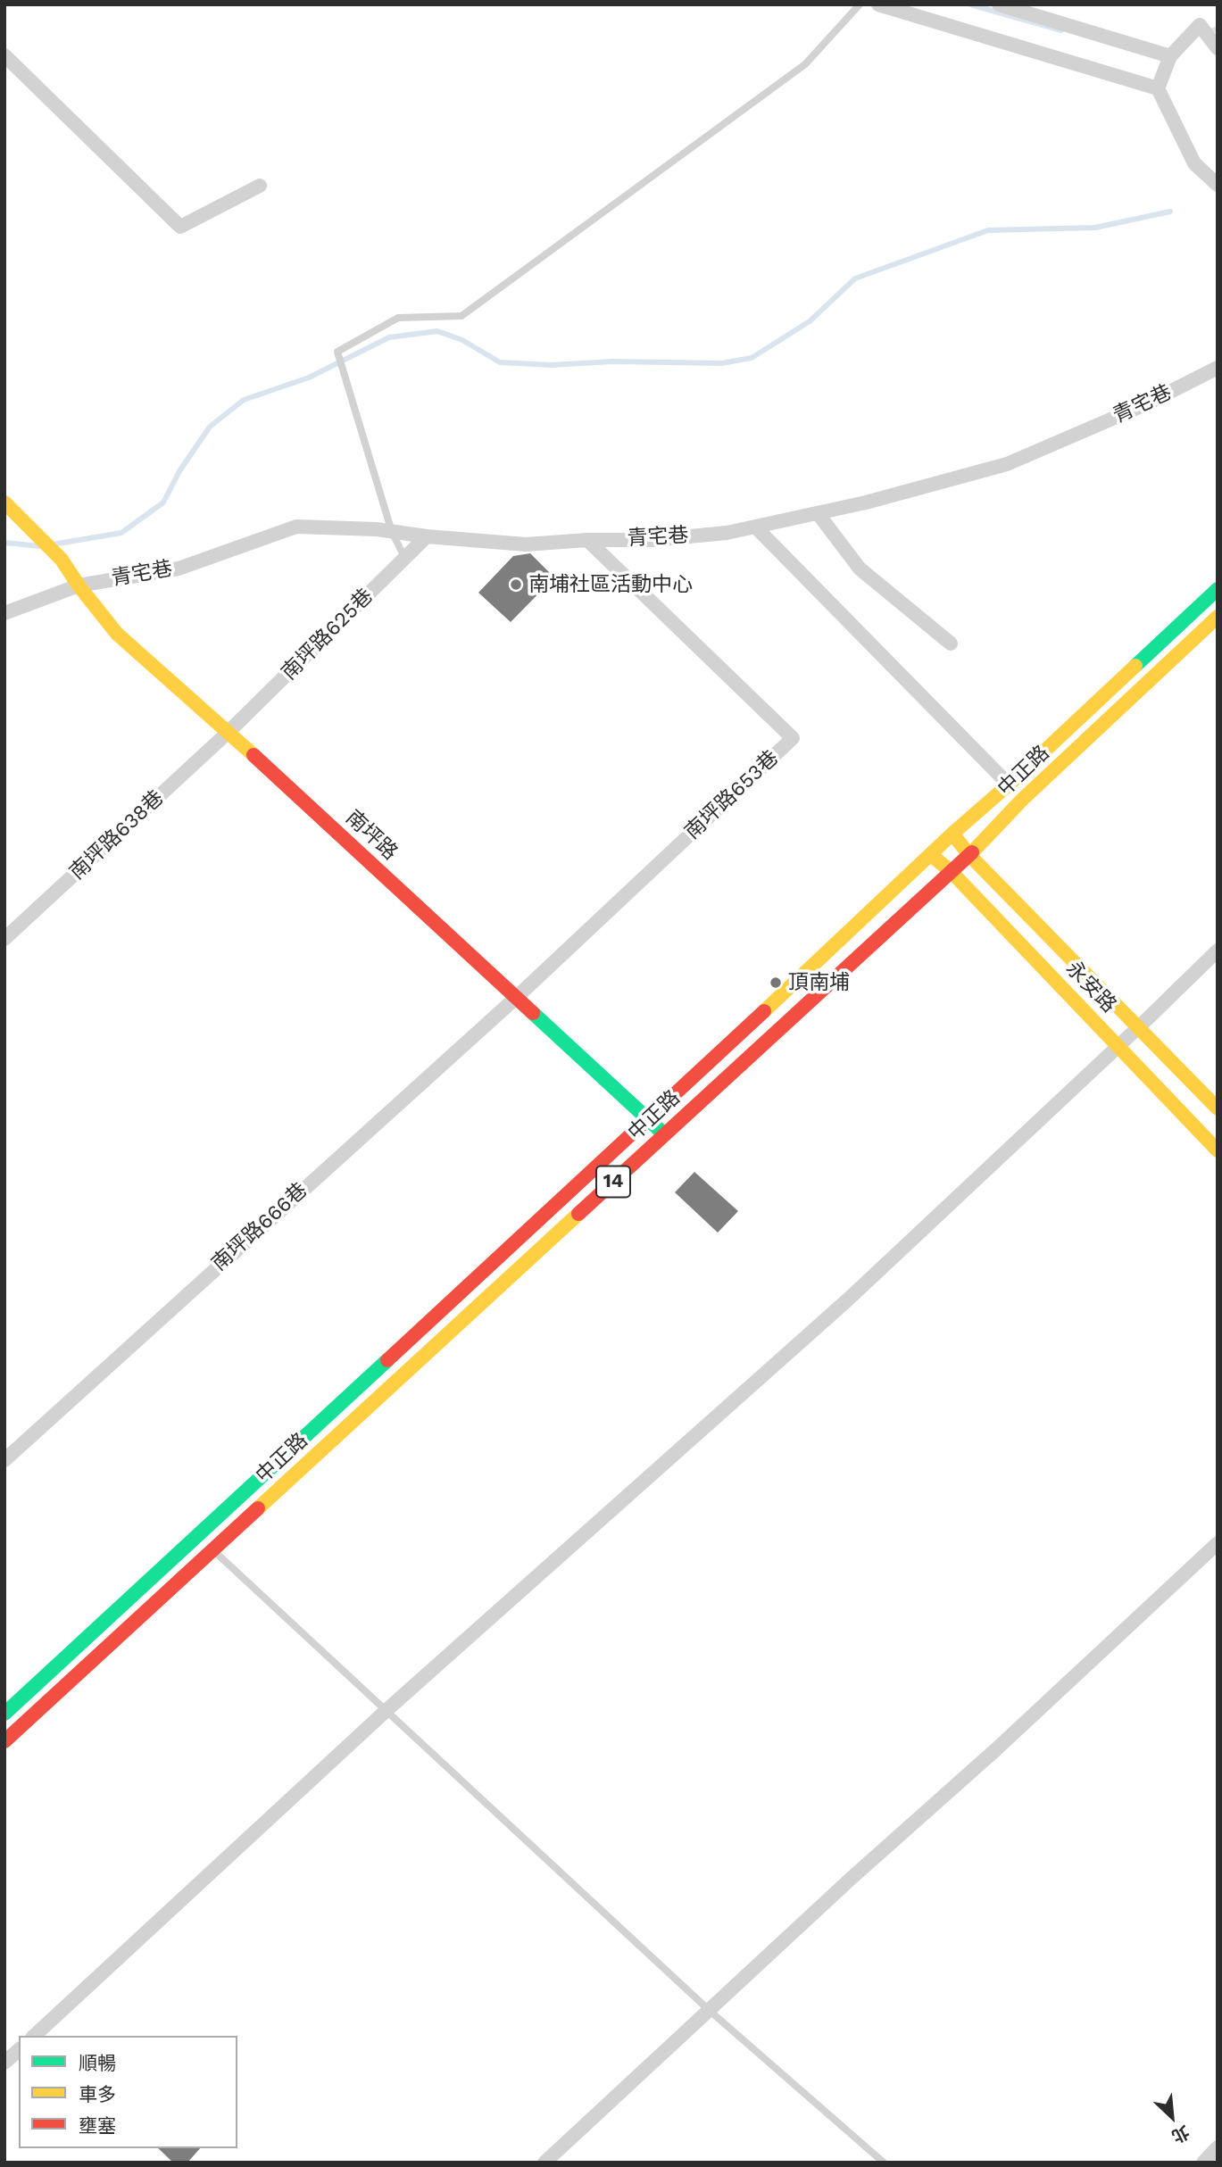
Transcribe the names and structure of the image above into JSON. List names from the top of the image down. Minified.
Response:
{"streets":{"main road":["中正路","南坪路","永安路","14"],"street":["青宅巷","南坪路625巷","南坪路653巷","南坪路638巷","南坪路666巷"]},"crossings":[["青宅巷","南坪路625巷"],["青宅巷","南坪路653巷"],["青宅巷","南坪路"],["南坪路625巷","南坪路638巷"],["南坪路625巷","南坪路"],["中正路","南坪路"],["中正路","永安路"],["南坪路653巷","南坪路"],["南坪路653巷","南坪路666巷"],["南坪路638巷","南坪路"],["南坪路","南坪路666巷"]],"places":["南埔社區活動中心","頂南埔"],"legend":["順暢","車多","壅塞"],"north":"bottom right"}
